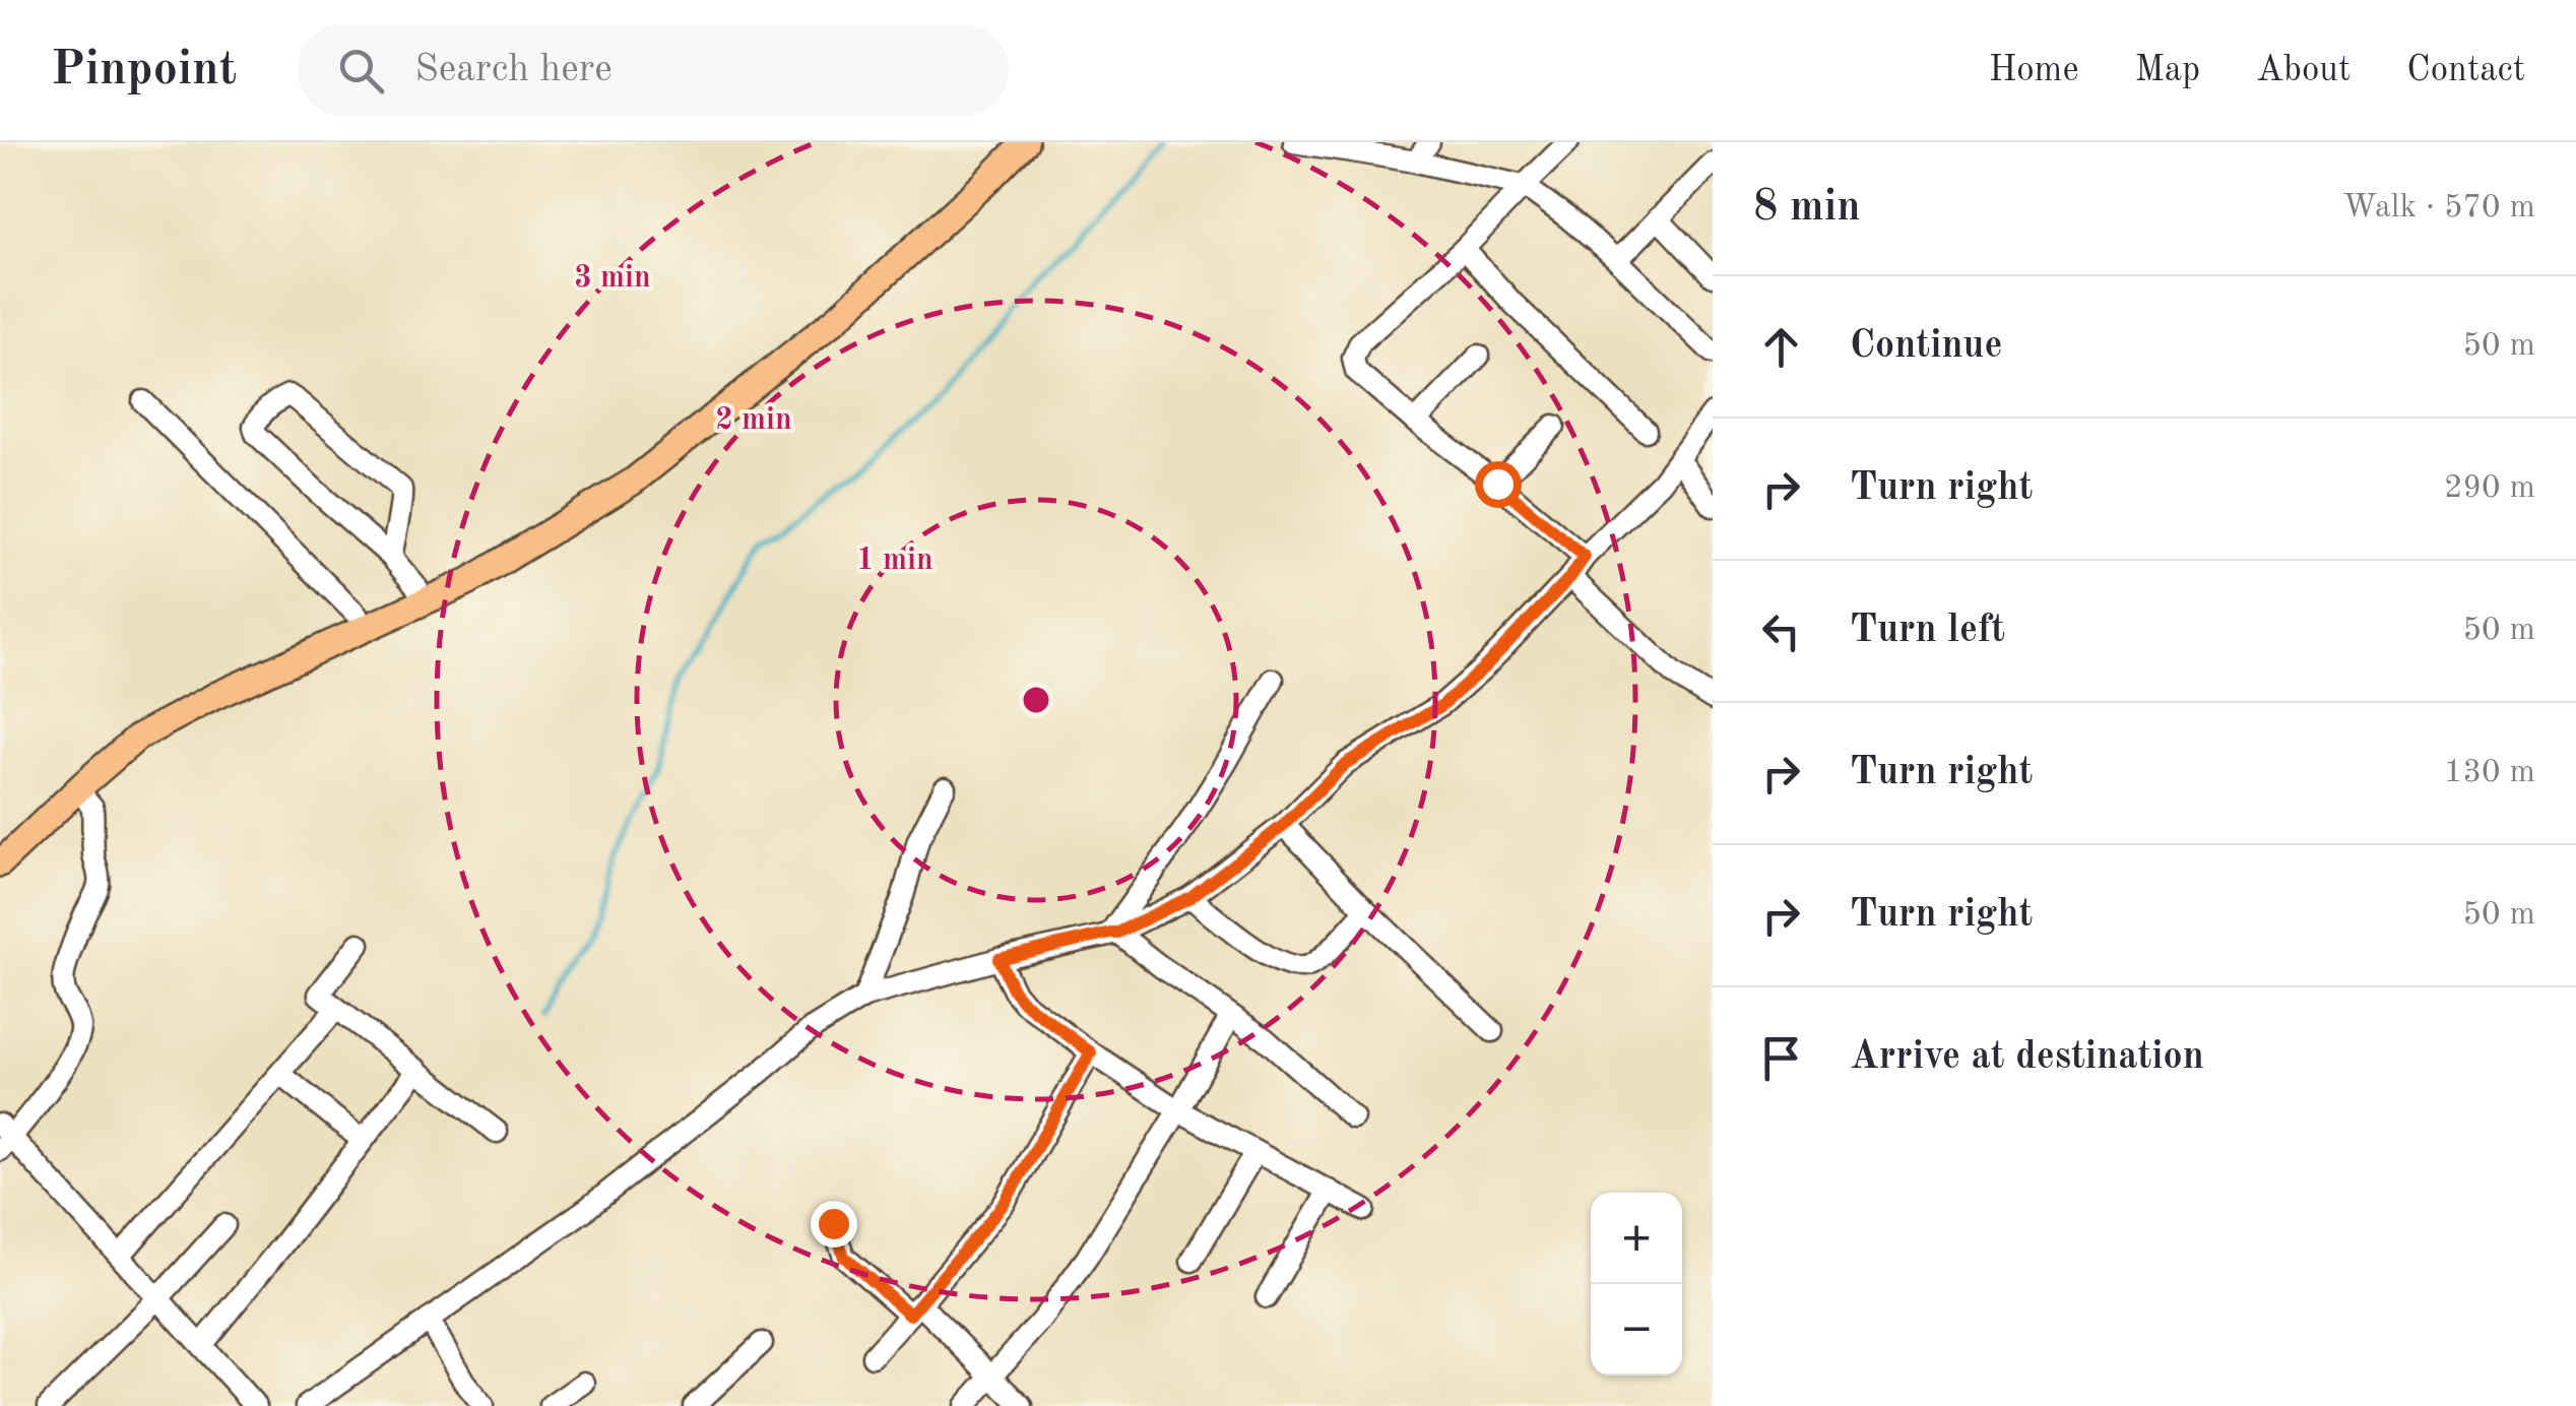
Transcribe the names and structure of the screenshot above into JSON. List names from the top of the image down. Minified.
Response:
{"page":{"header":"Pinpoint","search":"Search here","nav":["Home","Map","About","Contact"],"heading":["8 min","Walk · 570 m"],"list":[["Continue","50 m"],["Turn right","290 m"],["Turn left","50 m"],["Turn right","130 m"],["Turn right","50 m"],"Arrive at destination"],"map_buttons":["+","−"]},"rings":["3 min","2 min","1 min"]}
